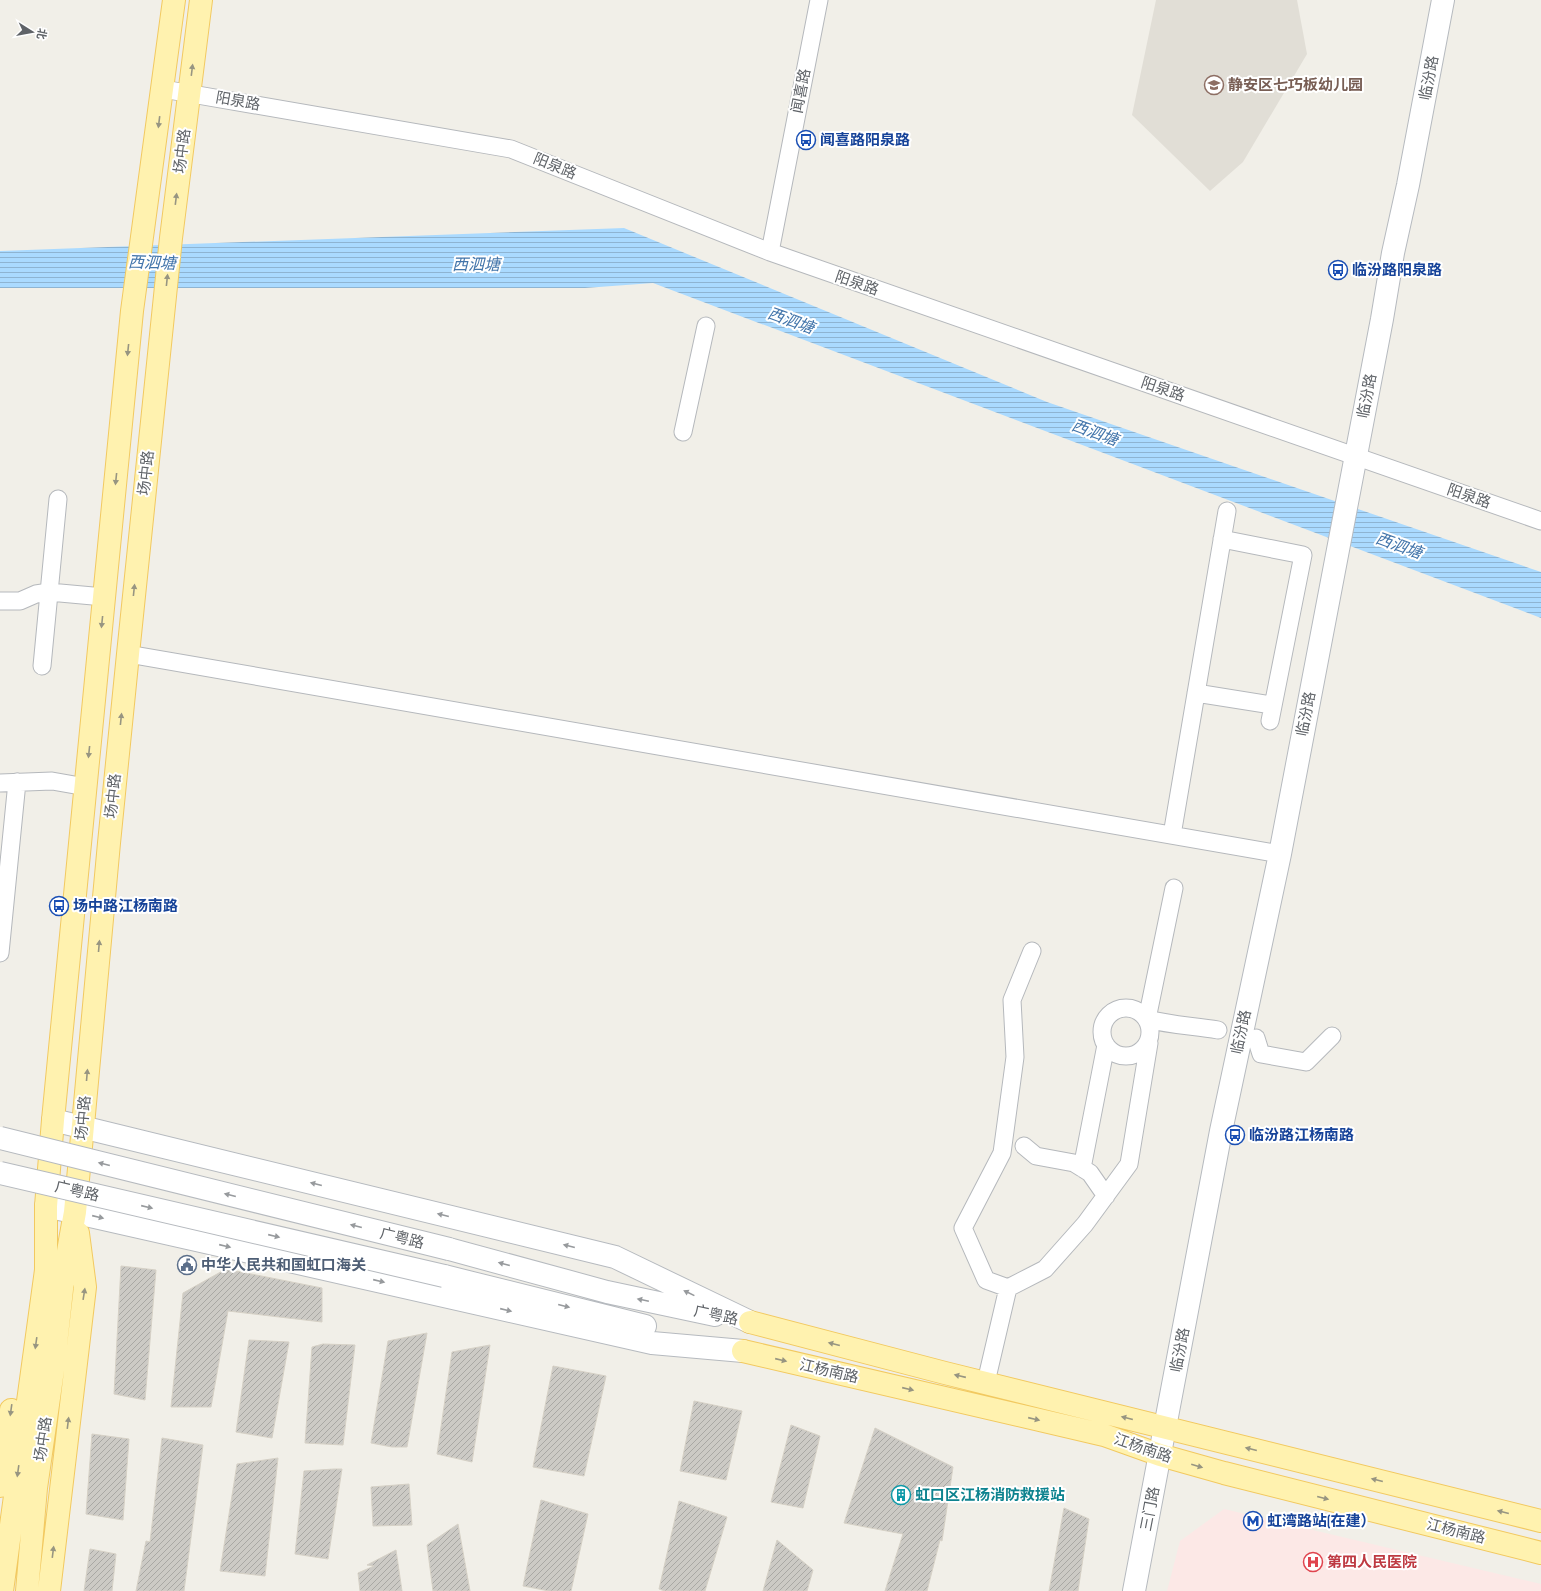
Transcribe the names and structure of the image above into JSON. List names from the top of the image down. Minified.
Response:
{"streets":{"main road":["临汾路","场中路","广粤路","江杨南路","三门路"],"street":["闻喜路","阳泉路"]},"crossings":[["临汾路","阳泉路"],["临汾路","江杨南路"],["临汾路","三门路"],["闻喜路","阳泉路"],["阳泉路","场中路"],["场中路","广粤路"],["广粤路","江杨南路"],["江杨南路","三门路"]],"water":["西泗塘"],"places":{"school or university":["静安区七巧板幼儿园"],"bus stop":["闻喜路阳泉路","临汾路阳泉路","场中路江杨南路","临汾路江杨南路"],"public building":["中华人民共和国虹口海关"],"building":["虹口区江杨消防救援站"],"metro station":["虹湾路站(在建）"],"hospital":["第四人民医院"]},"north":"right"}
